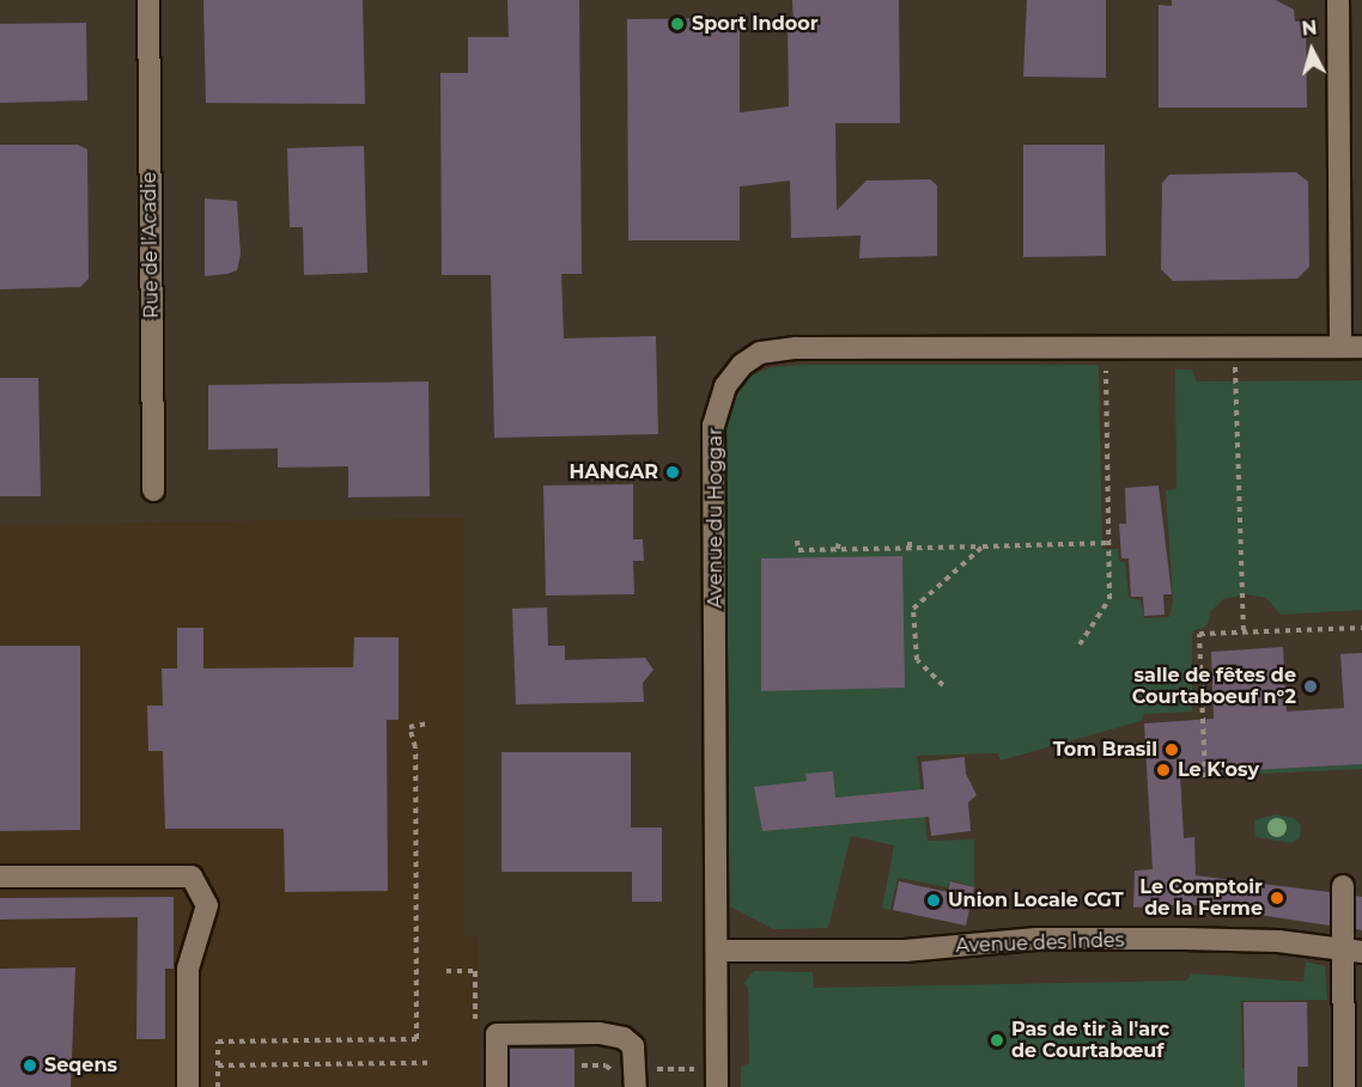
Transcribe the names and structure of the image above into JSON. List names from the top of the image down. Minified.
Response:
{"streets":{"street":["Rue de l’Acadie","Avenue du Hoggar","Avenue des Indes"]},"crossings":[["Avenue du Hoggar","Avenue des Indes"]],"places":["Sport Indoor","HANGAR","salle de fêtes de Courtaboeuf n°2","Tom Brasil","Le K'osy","Le Comptoir de la Ferme","Union Locale CGT","Pas de tir à l'arc de Courtabœuf","Seqens"],"north":"top"}
